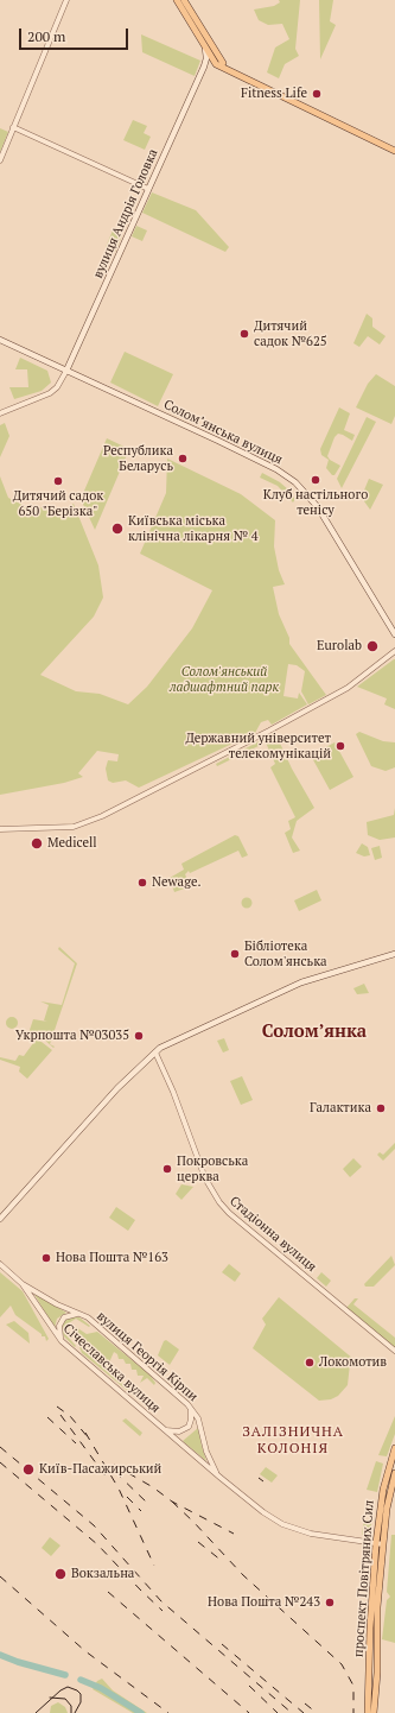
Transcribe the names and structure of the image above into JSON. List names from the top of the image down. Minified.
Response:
{"streets":{"main road":["вулиця Андрія Головка","Соломʼянська вулиця","проспект Повітряних Сил"],"street":["Стадіонна вулиця","вулиця Георгія Кірпи","Січеславська вулиця"]},"crossings":[["вулиця Андрія Головка","Соломʼянська вулиця"],["вулиця Георгія Кірпи","Січеславська вулиця"],["Січеславська вулиця","проспект Повітряних Сил"]],"districts":["Соломʼянка","ЗАЛІЗНИЧНА КОЛОНІЯ"],"parks":["Солом'янський ладшафтний парк"],"places":["Fitness Life","Дитячий садок №625","Республика Беларусь","Клуб настільного тенісу","Дитячий садок 650 \"Берізка\"","Київська міська клінічна лікарня № 4","Eurolab","Державний університет телекомунікацій","Medicell","Newage.","Бібліотека Солом'янська","Укрпошта №03035","Галактика","Покровська церква","Нова Пошта №163","Локомотив","Київ-Пасажирський","Вокзальна","Нова Пошта №243"],"scale_bar":"200 m"}
